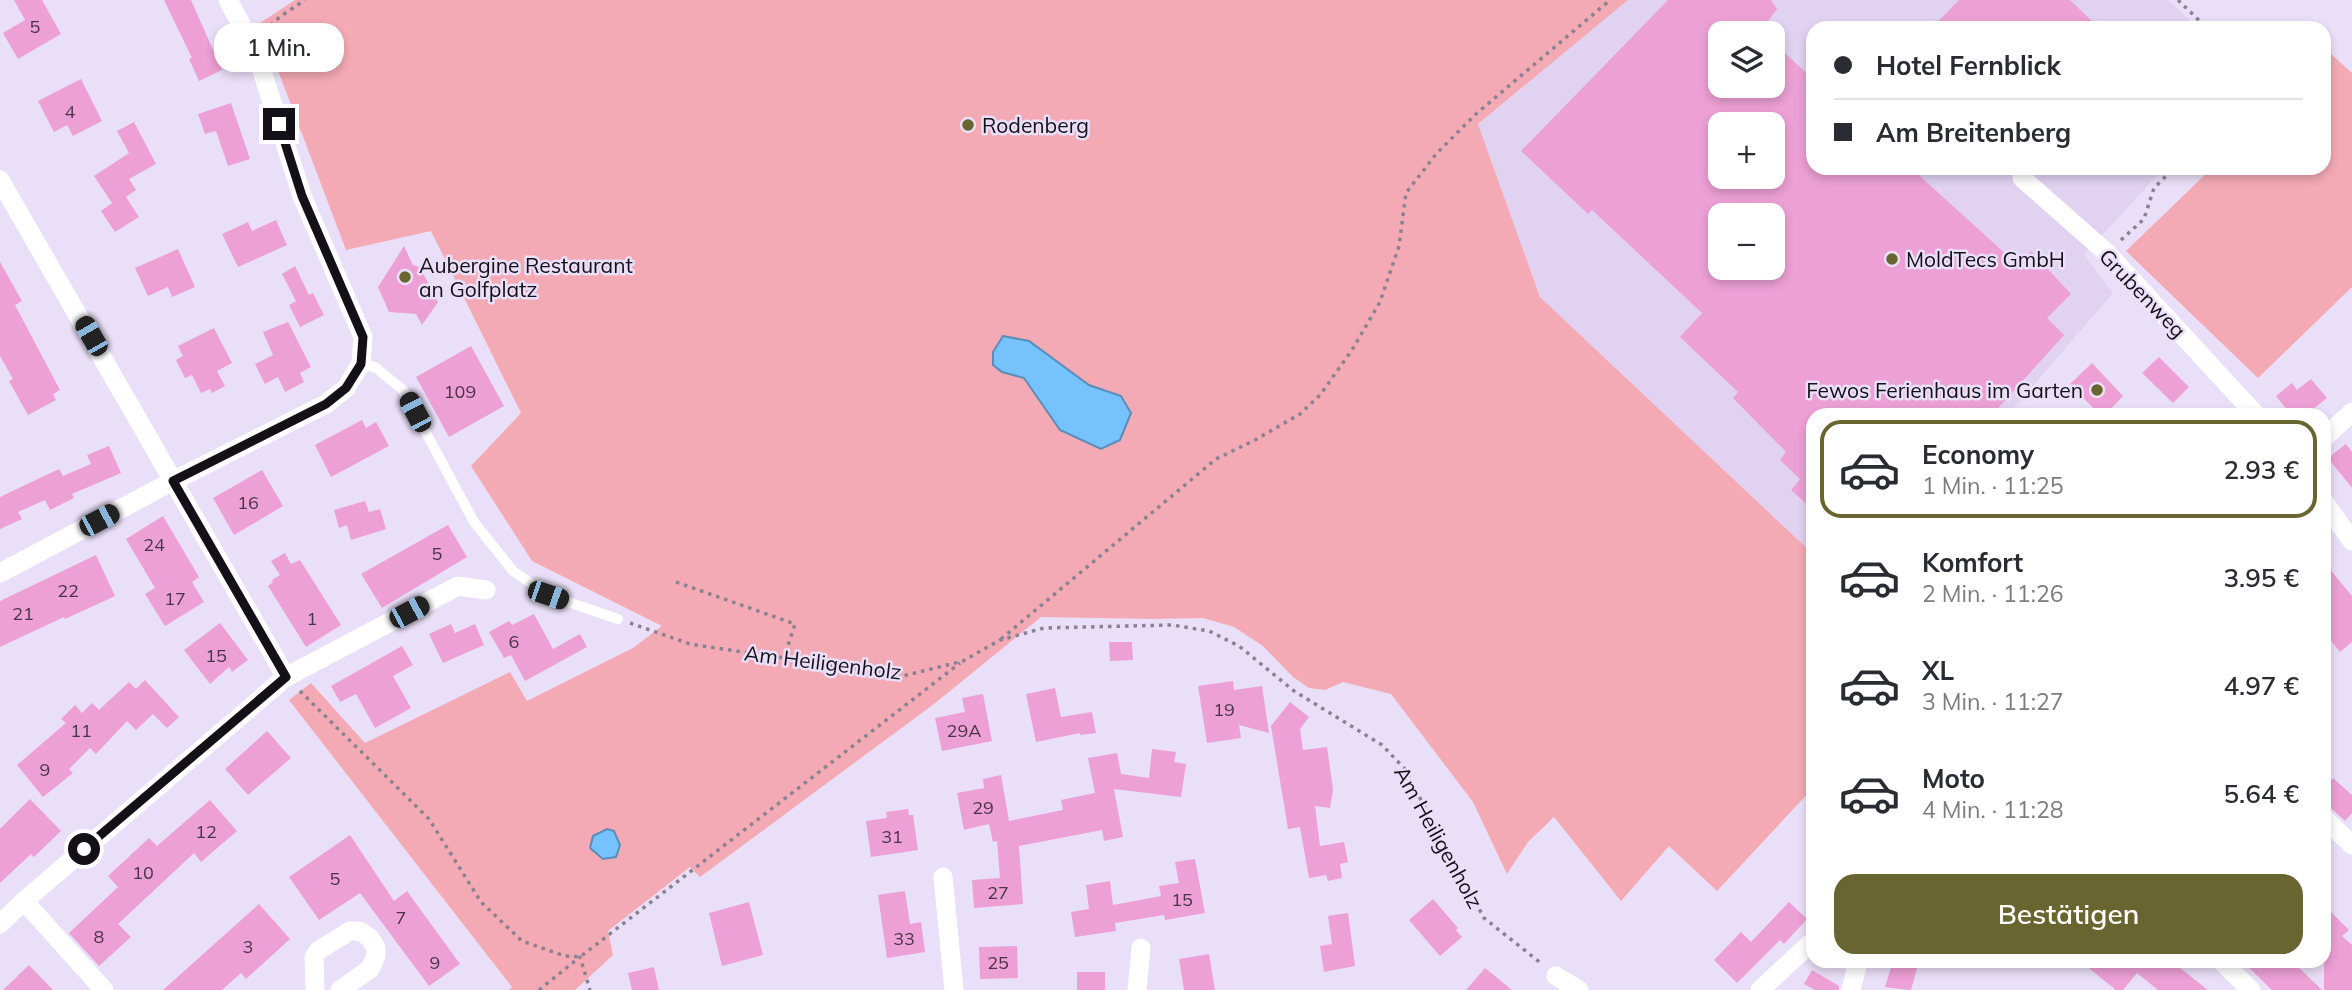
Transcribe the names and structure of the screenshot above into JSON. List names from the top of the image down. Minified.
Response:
{"streets":{"street":["Grubenweg"],"path":["Am Heiligenholz"]},"places":["Rodenberg","MoldTecs GmbH","Aubergine Restaurant an Golfplatz","Fewos Ferienhaus im Garten"],"house_numbers":["5","4","109","16","24","5","22","17","21","1","6","15","19","11","29A","9","29","12","31","10","5","27","15","7","8","33","3","9","25"],"page":{"map_buttons":["+","−"],"banner":["Hotel Fernblick","Am Breitenberg"],"bubble":"1 Min.","list":[{"name":"Economy","note":"1 Min. · 11:25","value":"2.93 €"},{"name":"Komfort","note":"2 Min. · 11:26","value":"3.95 €"},{"name":"XL","note":"3 Min. · 11:27","value":"4.97 €"},{"name":"Moto","note":"4 Min. · 11:28","value":"5.64 €"}],"buttons":"Bestätigen"}}
